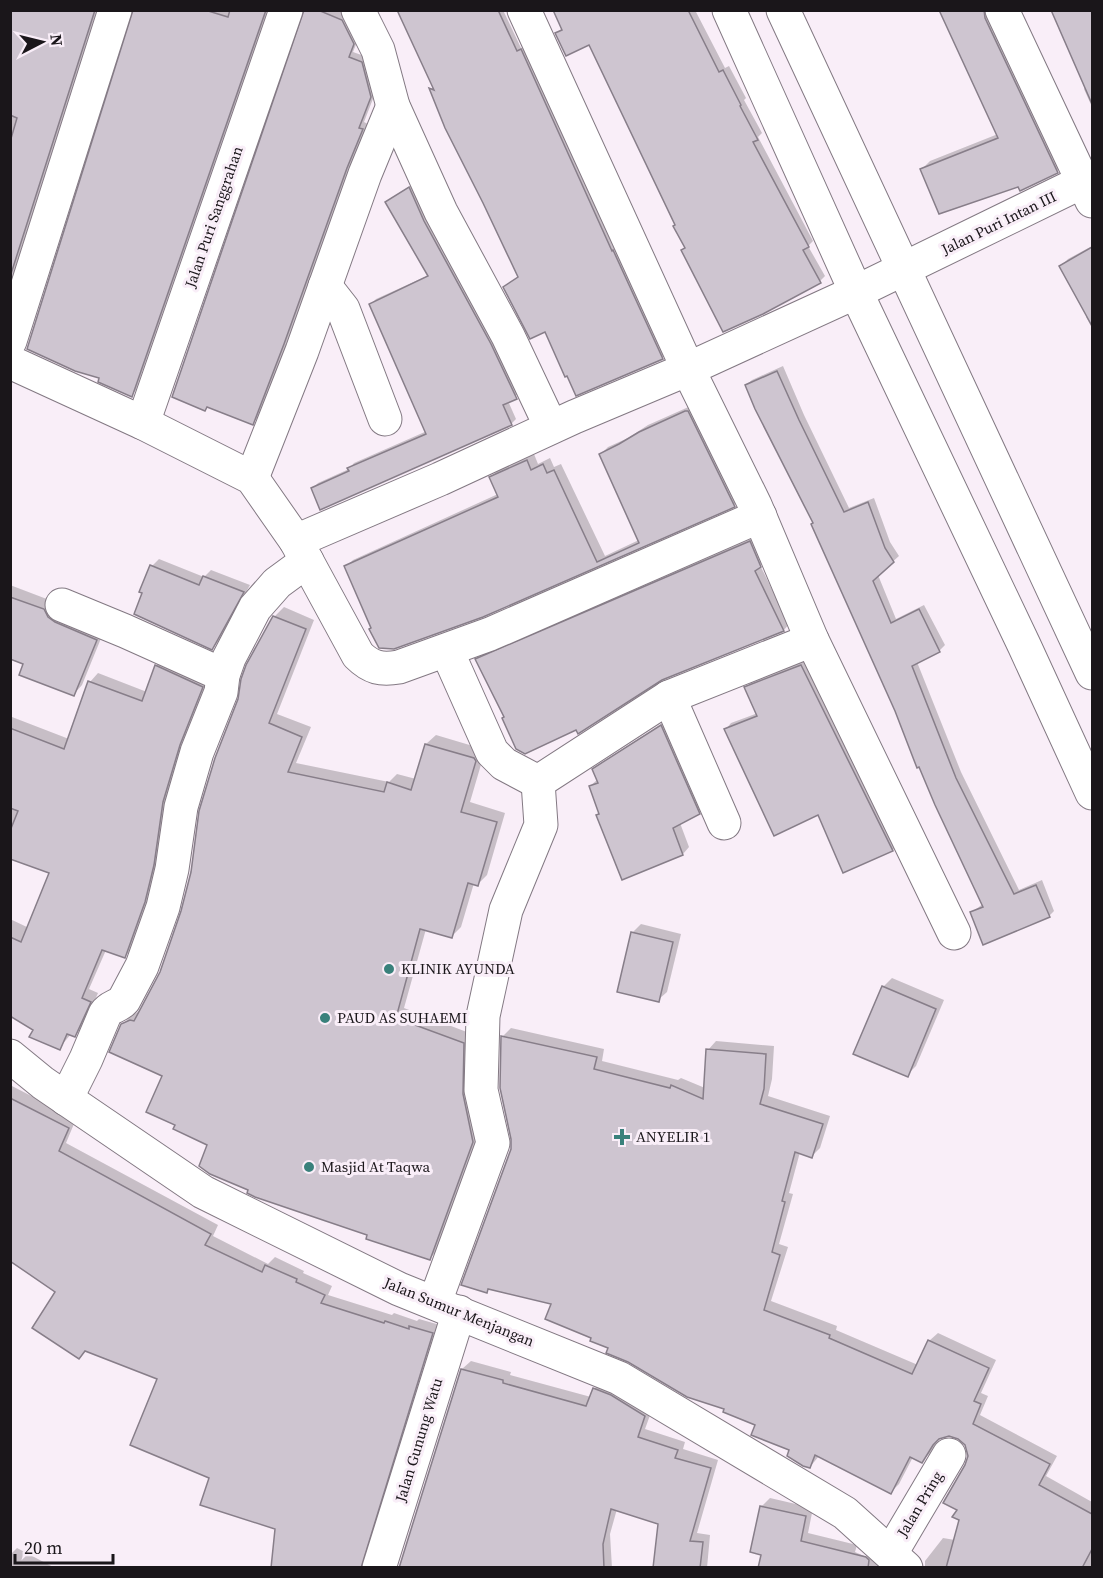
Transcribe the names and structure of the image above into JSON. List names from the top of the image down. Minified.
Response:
{"streets":{"street":["Jalan Puri Sanggrahan","Jalan Puri Intan III","Jalan Sumur Menjangan","Jalan Gunung Watu","Jalan Pring"]},"crossings":[["Jalan Puri Intan III","Jalan Sumur Menjangan"],["Jalan Sumur Menjangan","Jalan Gunung Watu"],["Jalan Sumur Menjangan","Jalan Pring"]],"places":{"other":["KLINIK AYUNDA","PAUD AS SUHAEMI","Masjid At Taqwa"],"health":["ANYELIR 1"]},"scale_bar":"20 m","north":"right"}
